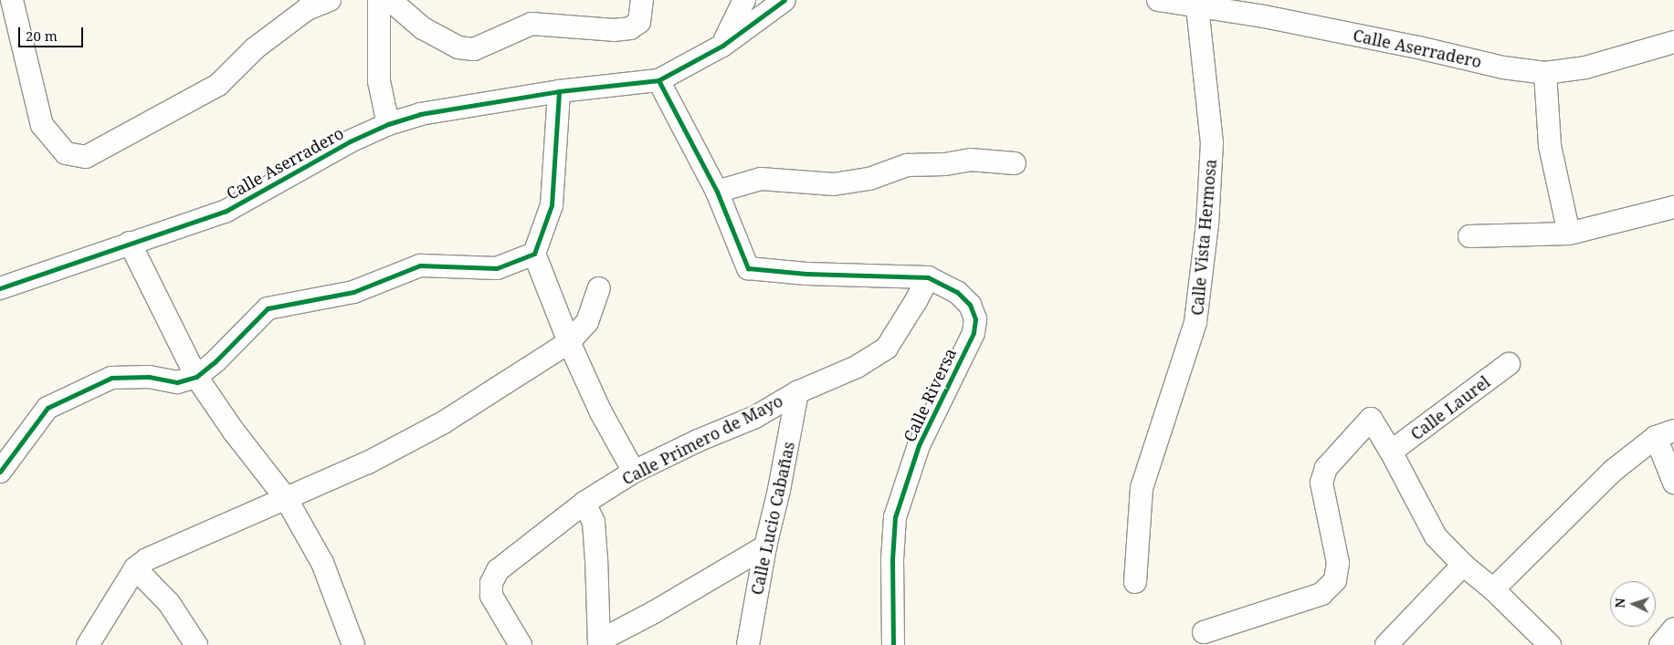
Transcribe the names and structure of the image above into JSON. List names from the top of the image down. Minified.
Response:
{"streets":{"street":["Calle Aserradero","Calle Vista Hermosa","Calle Riversa","Calle Laurel","Calle Primero de Mayo","Calle Lucio Cabañas"]},"crossings":[["Calle Aserradero","Calle Vista Hermosa"],["Calle Riversa","Calle Primero de Mayo"],["Calle Primero de Mayo","Calle Lucio Cabañas"]],"scale_bar":"20 m","north":"left"}
